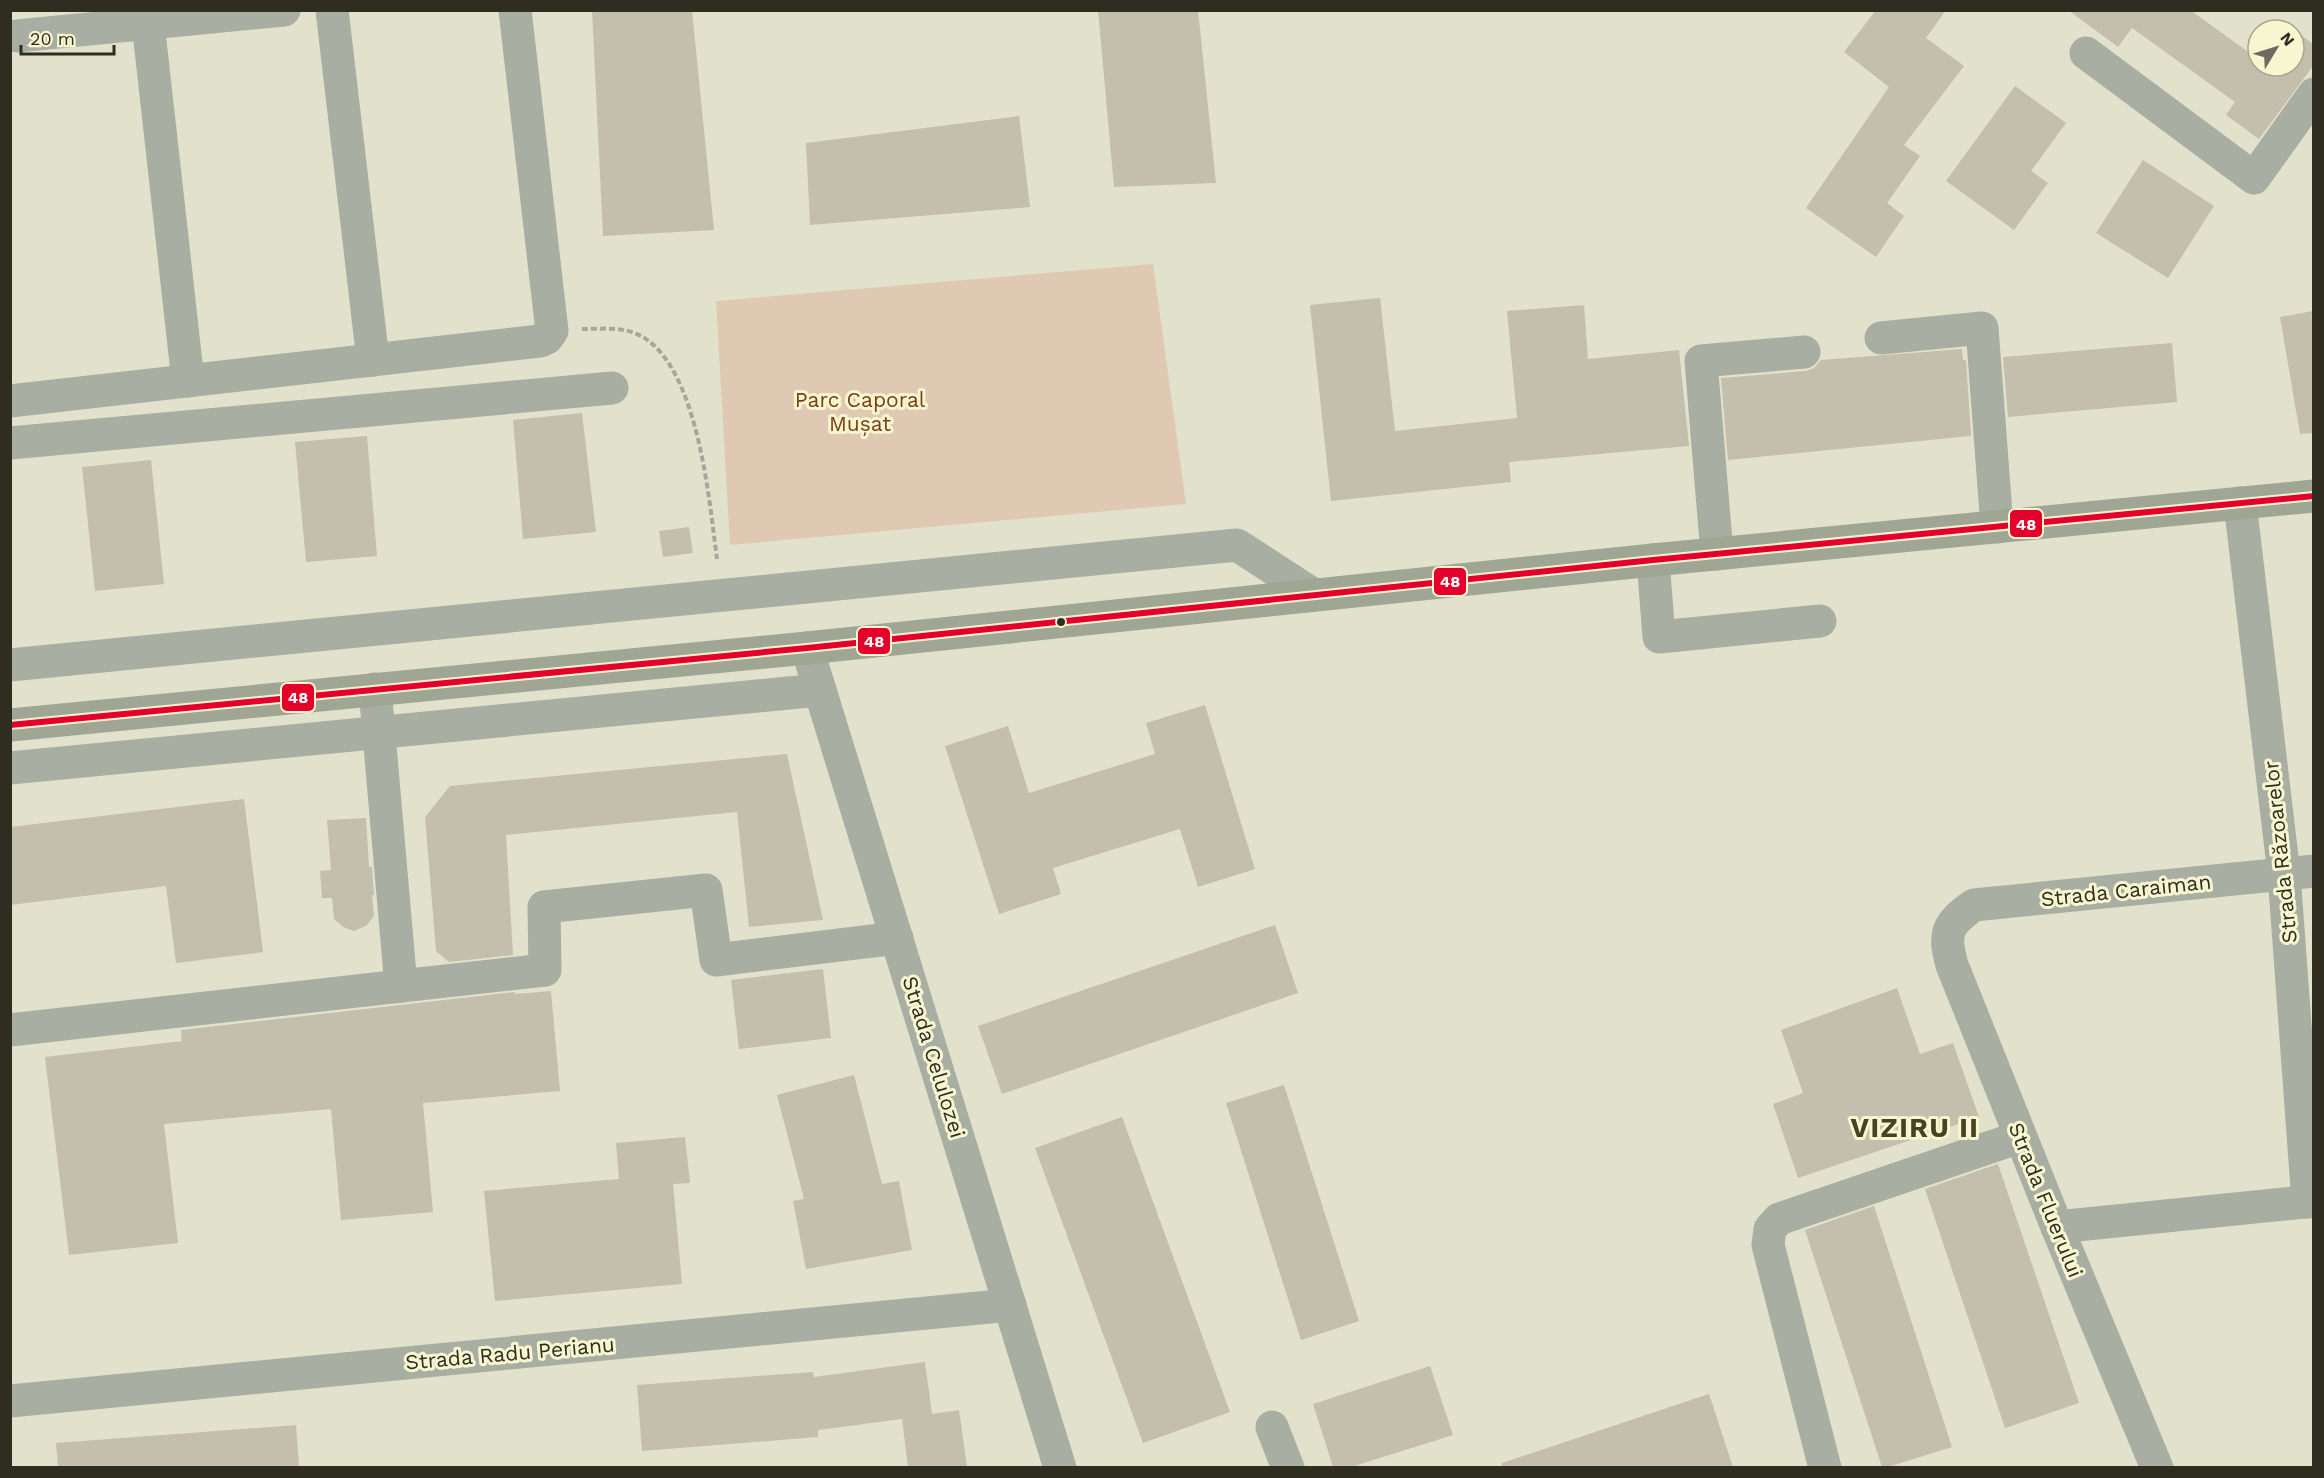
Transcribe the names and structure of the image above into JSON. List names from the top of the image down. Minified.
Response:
{"streets":{"street":["Strada Răzoarelor","Strada Caraiman","Strada Celulozei","Strada Fluerului","Strada Radu Perianu"]},"crossings":[["Strada Răzoarelor","Strada Caraiman"],["Strada Caraiman","Strada Fluerului"],["Strada Celulozei","Strada Radu Perianu"]],"districts":["VIZIRU II"],"parks":["Parc Caporal Mușat"],"lines":["transit line 48"],"scale_bar":"20 m","north":"top right"}
